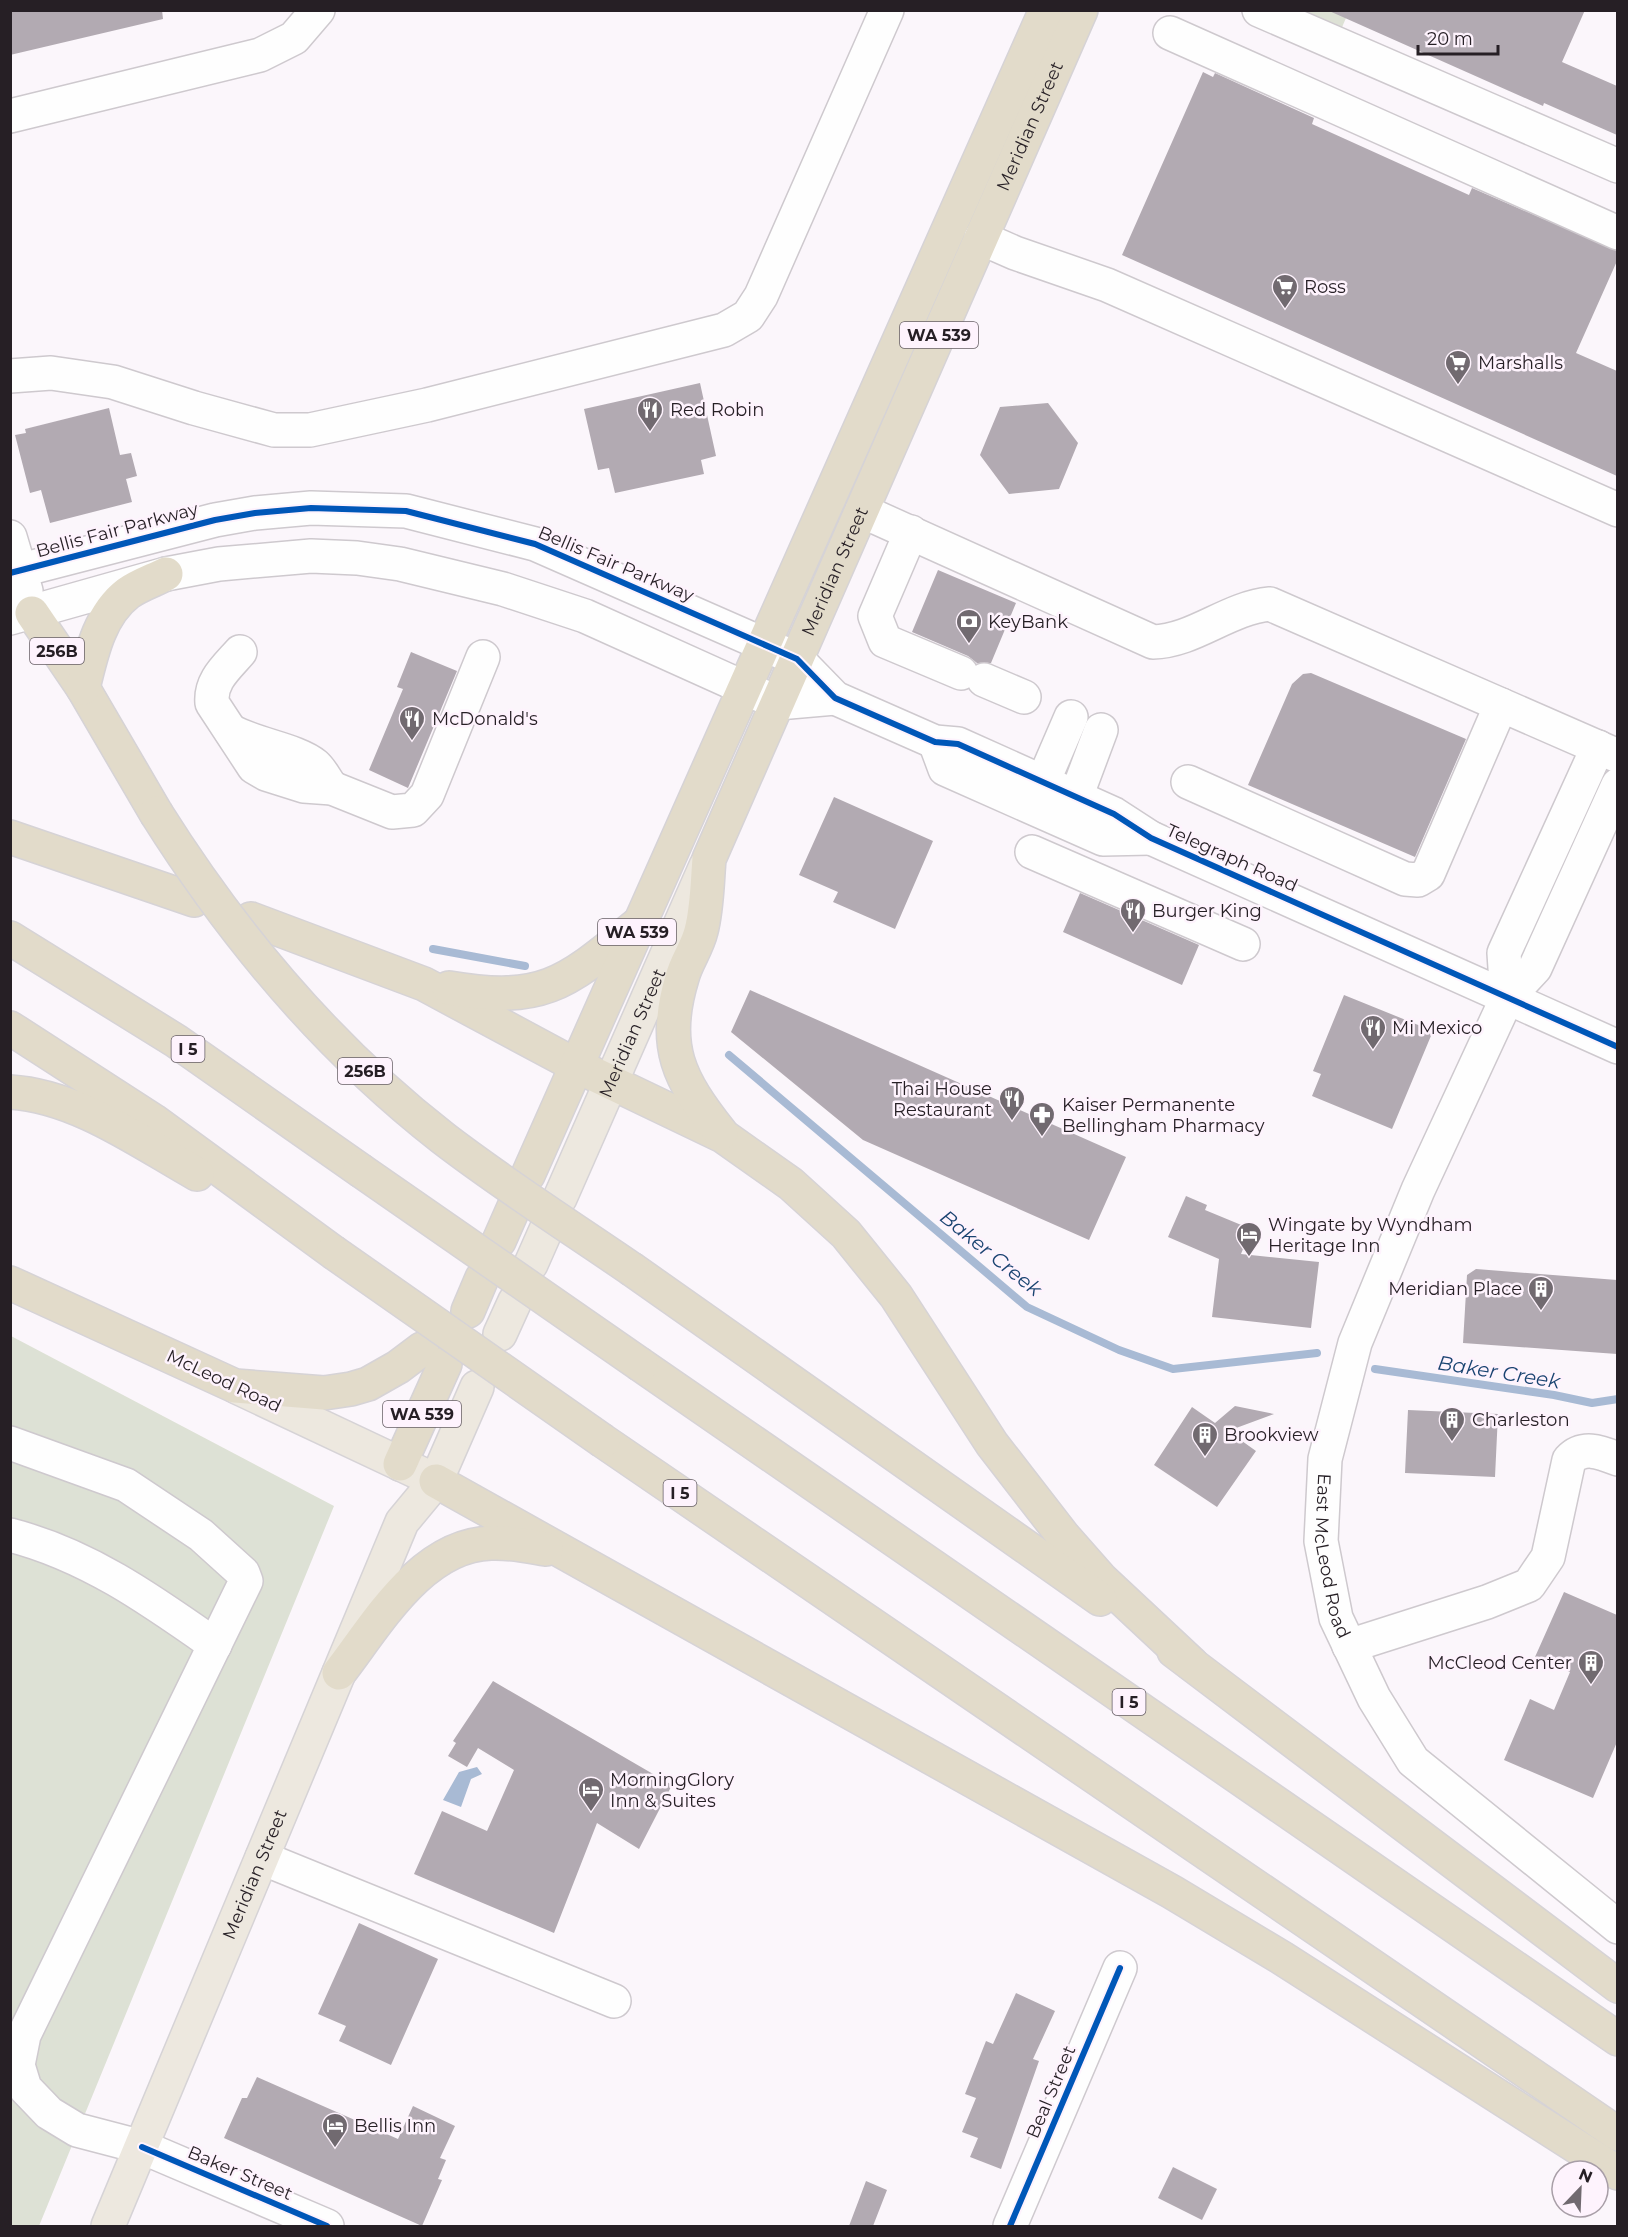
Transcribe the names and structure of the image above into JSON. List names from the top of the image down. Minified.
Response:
{"streets":{"highway":["Meridian Street","WA 539","256B","I 5","McLeod Road"],"street":["Bellis Fair Parkway","Telegraph Road","East McLeod Road","Beal Street","Baker Street"]},"crossings":[["Meridian Street","Bellis Fair Parkway"],["Meridian Street","McLeod Road"],["Meridian Street","Baker Street"],["Bellis Fair Parkway","256B"],["Bellis Fair Parkway","Telegraph Road"],["Telegraph Road","East McLeod Road"]],"water":["Baker Creek"],"places":{"supermarket":["Ross","Marshalls"],"restaurant":["Red Robin","McDonald's","Burger King","Mi Mexico","Thai House Restaurant"],"bank":["KeyBank"],"pharmacy":["Kaiser Permanente Bellingham Pharmacy"],"hotel":["Wingate by Wyndham Heritage Inn","MorningGlory Inn & Suites","Bellis Inn"],"building":["Meridian Place","Charleston","Brookview","McCleod Center"]},"scale_bar":"20 m","north":"top right"}
